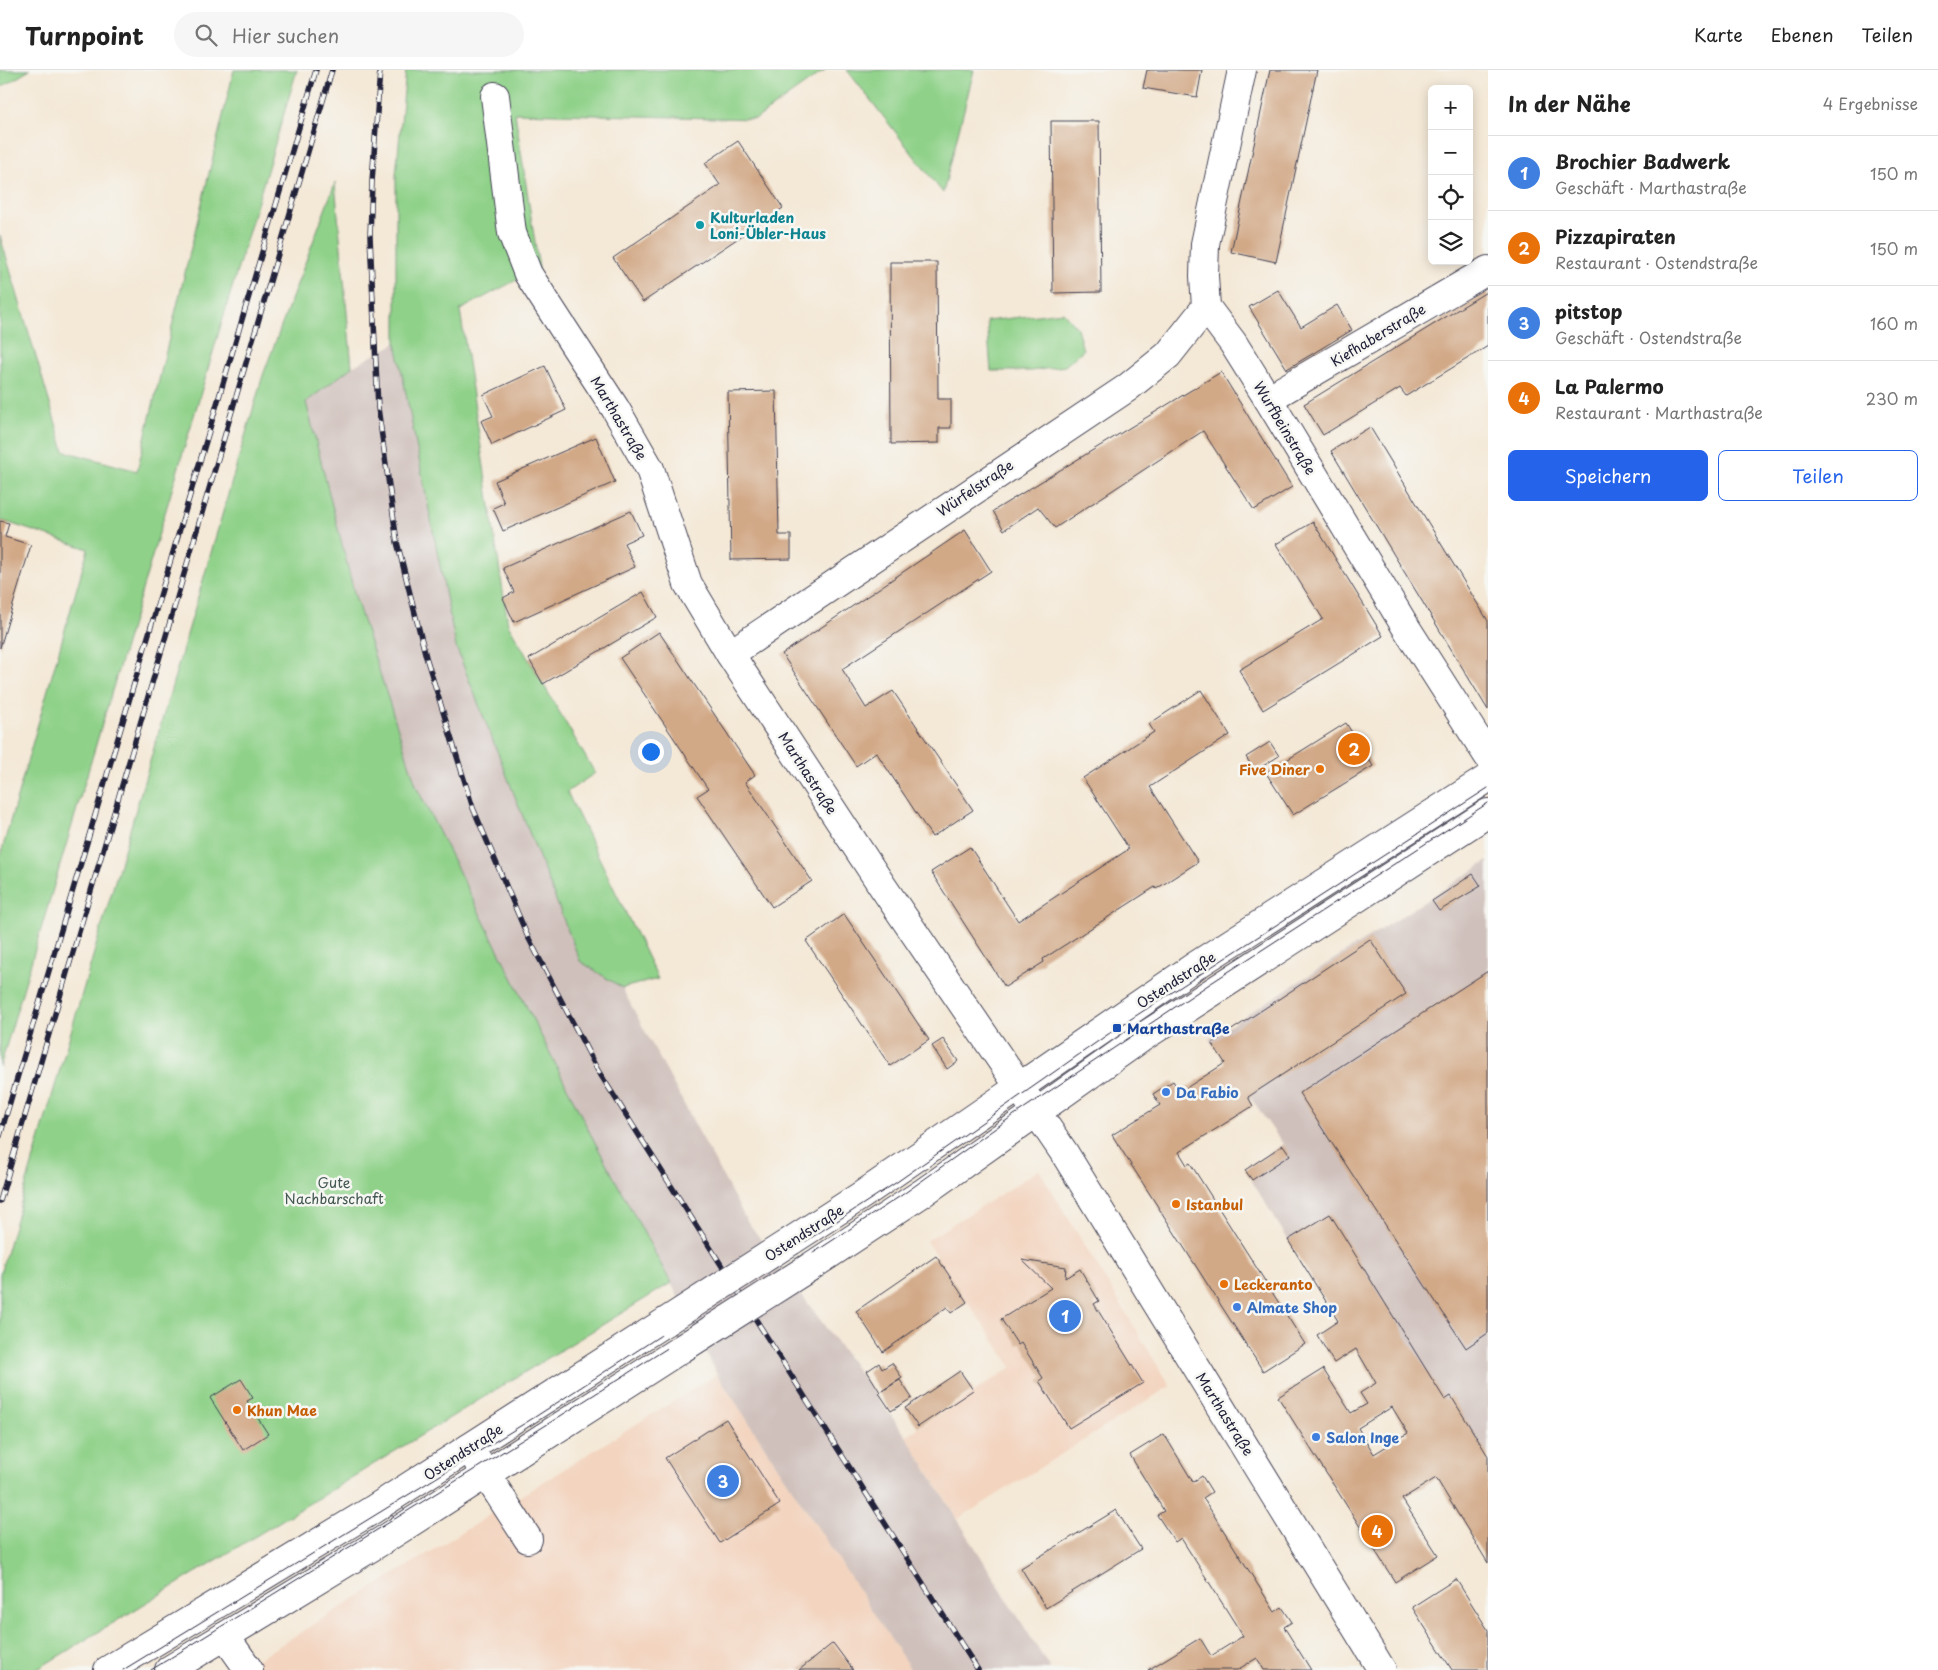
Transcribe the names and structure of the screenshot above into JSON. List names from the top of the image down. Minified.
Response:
{"streets":{"street":["Kiefhaberstraße","Marthastraße","Wurfbeinstraße","Würfelstraße","Ostendstraße"]},"crossings":[["Kiefhaberstraße","Wurfbeinstraße"],["Marthastraße","Würfelstraße"],["Marthastraße","Ostendstraße"],["Wurfbeinstraße","Würfelstraße"]],"parks":["Gute Nachbarschaft"],"places":{"other":["Kulturladen Loni-Übler-Haus","Five Diner","Da Fabio","Istanbul","Leckeranto","Almate Shop","Khun Mae","Salon Inge"],"transit":["Marthastraße"]},"page":{"header":"Turnpoint","search":"Hier suchen","nav":["Karte","Ebenen","Teilen"],"heading":["In der Nähe","4 Ergebnisse"],"map_buttons":["+","−"],"list":[{"mark":"1","name":"Brochier Badwerk","note":"Geschäft · Marthastraße","value":"150 m"},{"mark":"2","name":"Pizzapiraten","note":"Restaurant · Ostendstraße","value":"150 m"},{"mark":"3","name":"pitstop","note":"Geschäft · Ostendstraße","value":"160 m"},{"mark":"4","name":"La Palermo","note":"Restaurant · Marthastraße","value":"230 m"}],"buttons":["Speichern","Teilen"],"pins":["2","1","3","4"]}}
